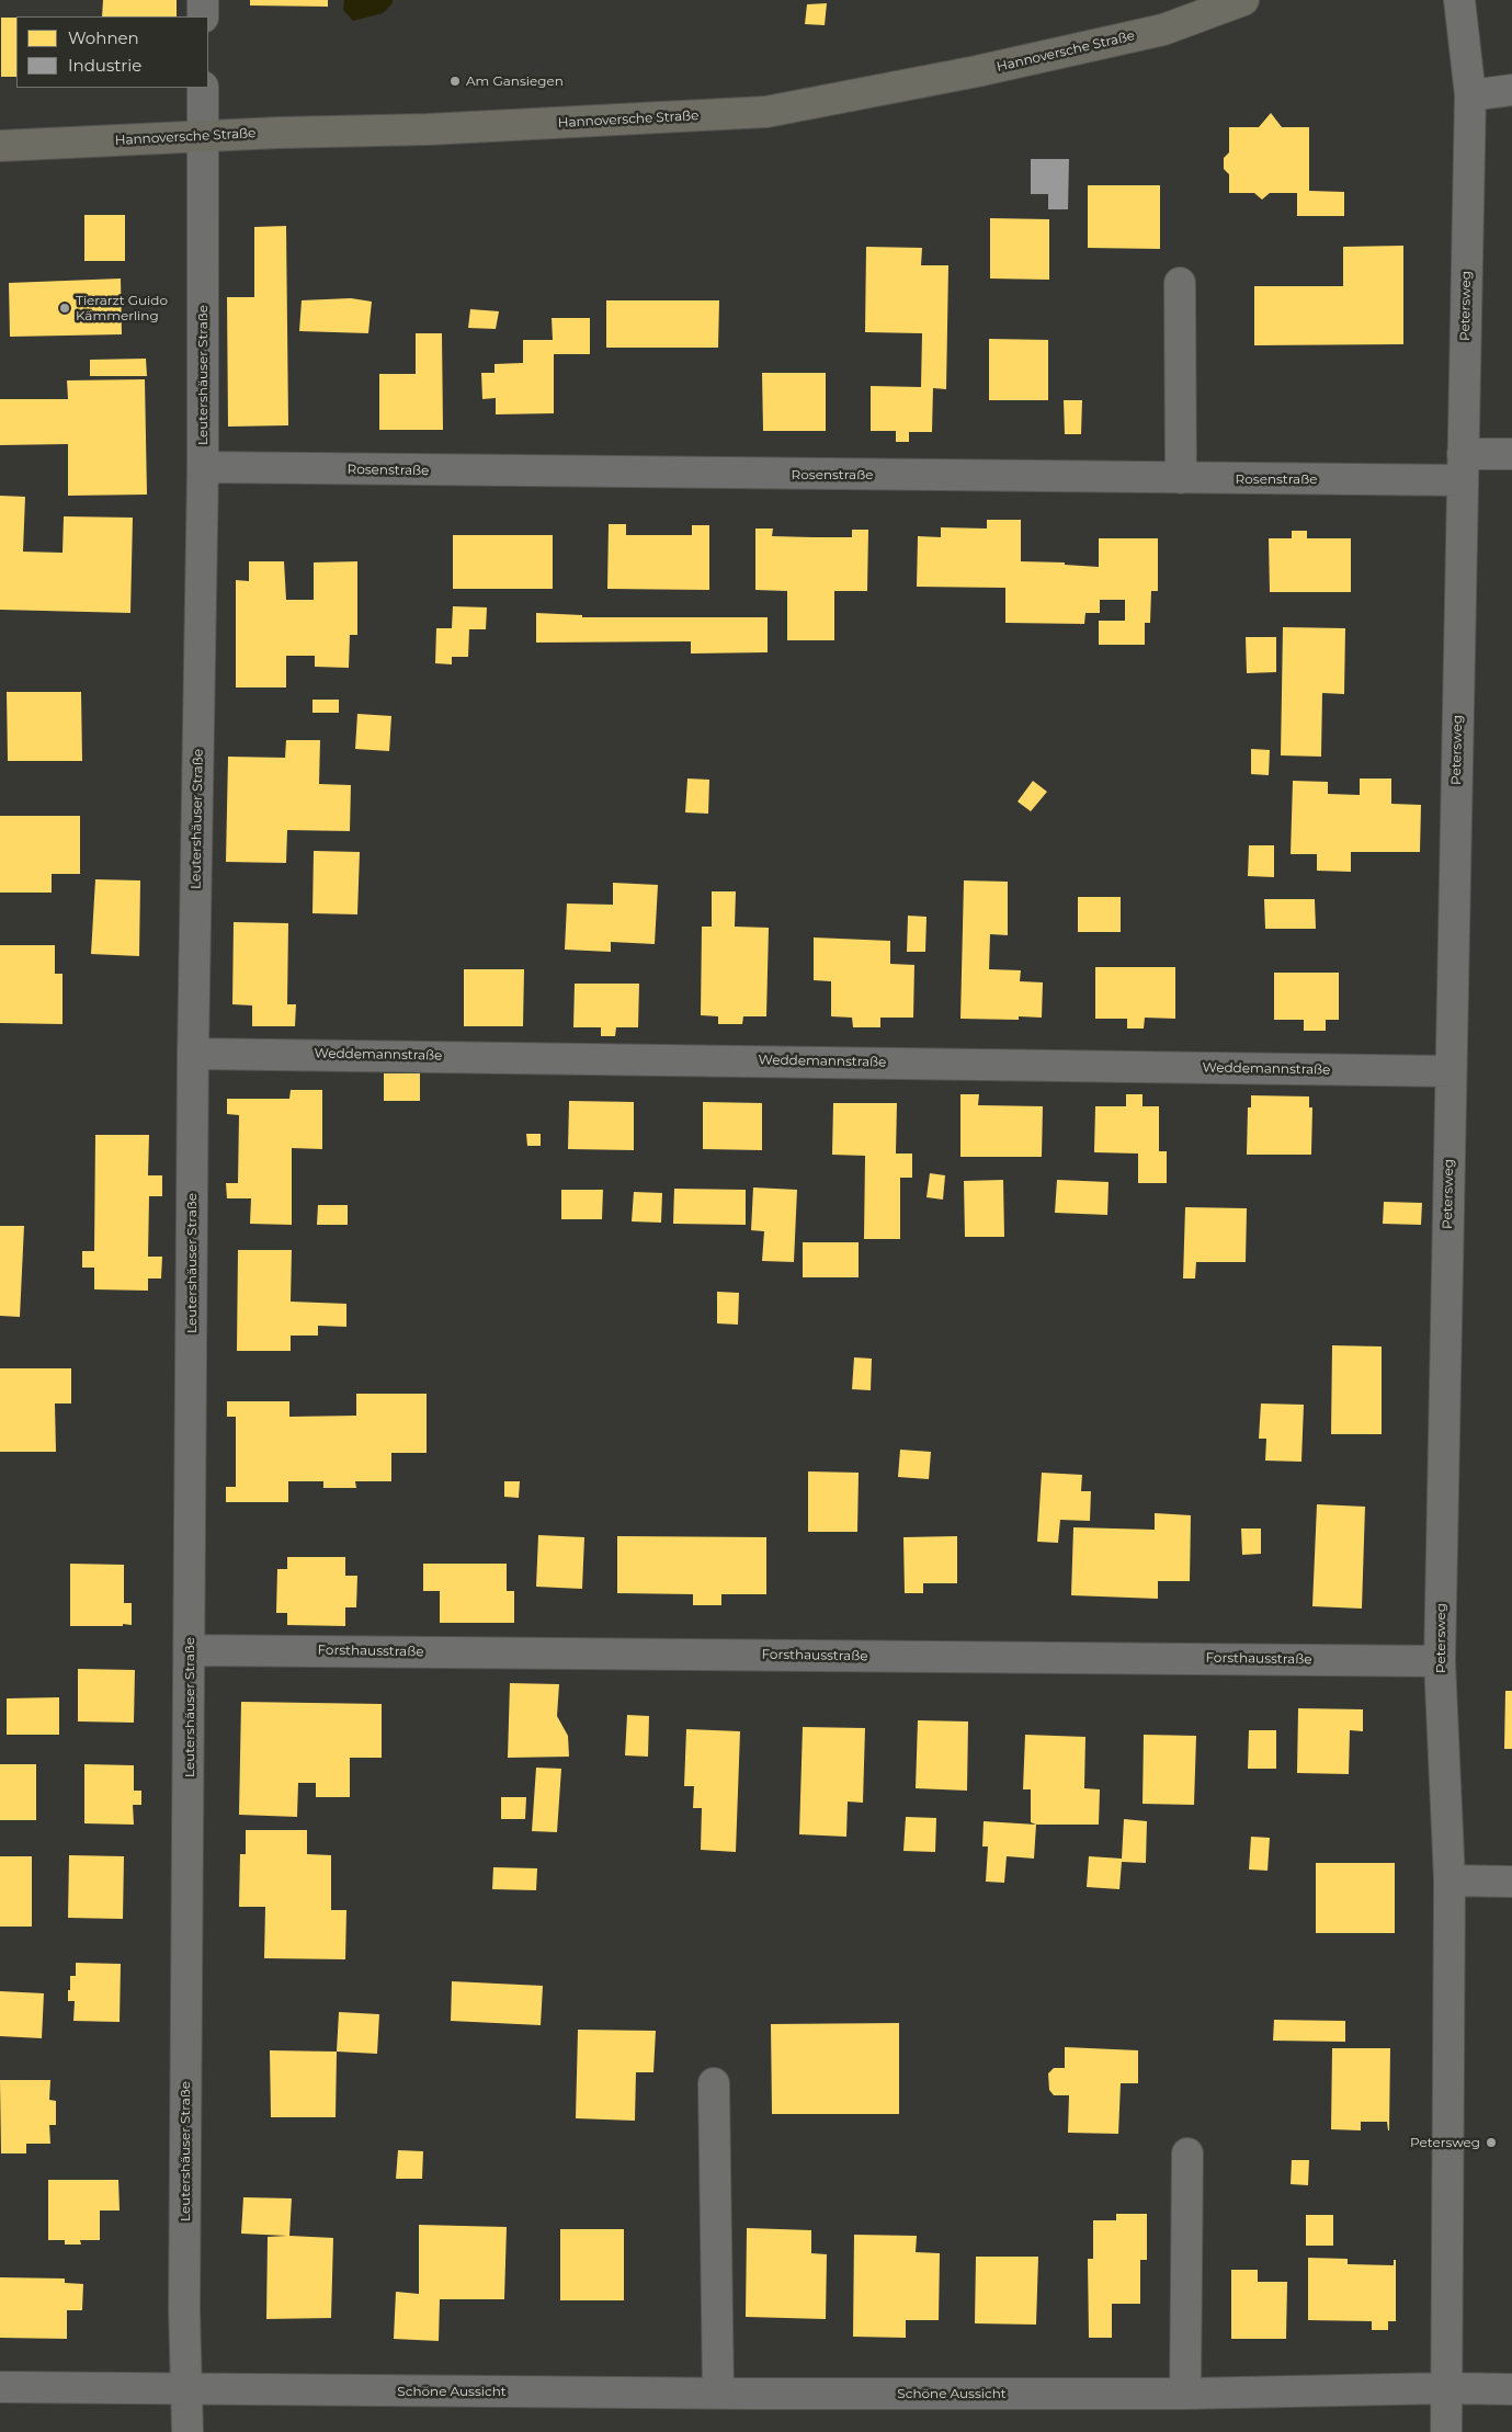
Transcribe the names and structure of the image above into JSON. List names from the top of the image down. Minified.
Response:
{"streets":{"main road":["Hannoversche Straße"],"street":["Petersweg","Leutershäuser Straße","Rosenstraße","Weddemannstraße","Forsthausstraße","Schöne Aussicht"]},"crossings":[["Hannoversche Straße","Leutershäuser Straße"],["Petersweg","Rosenstraße"],["Petersweg","Weddemannstraße"],["Petersweg","Forsthausstraße"],["Petersweg","Schöne Aussicht"],["Leutershäuser Straße","Rosenstraße"],["Leutershäuser Straße","Weddemannstraße"],["Leutershäuser Straße","Forsthausstraße"],["Leutershäuser Straße","Schöne Aussicht"]],"places":["Am Gansiegen","Tierarzt Guido Kämmerling","Petersweg"],"legend":["Wohnen","Industrie"]}
